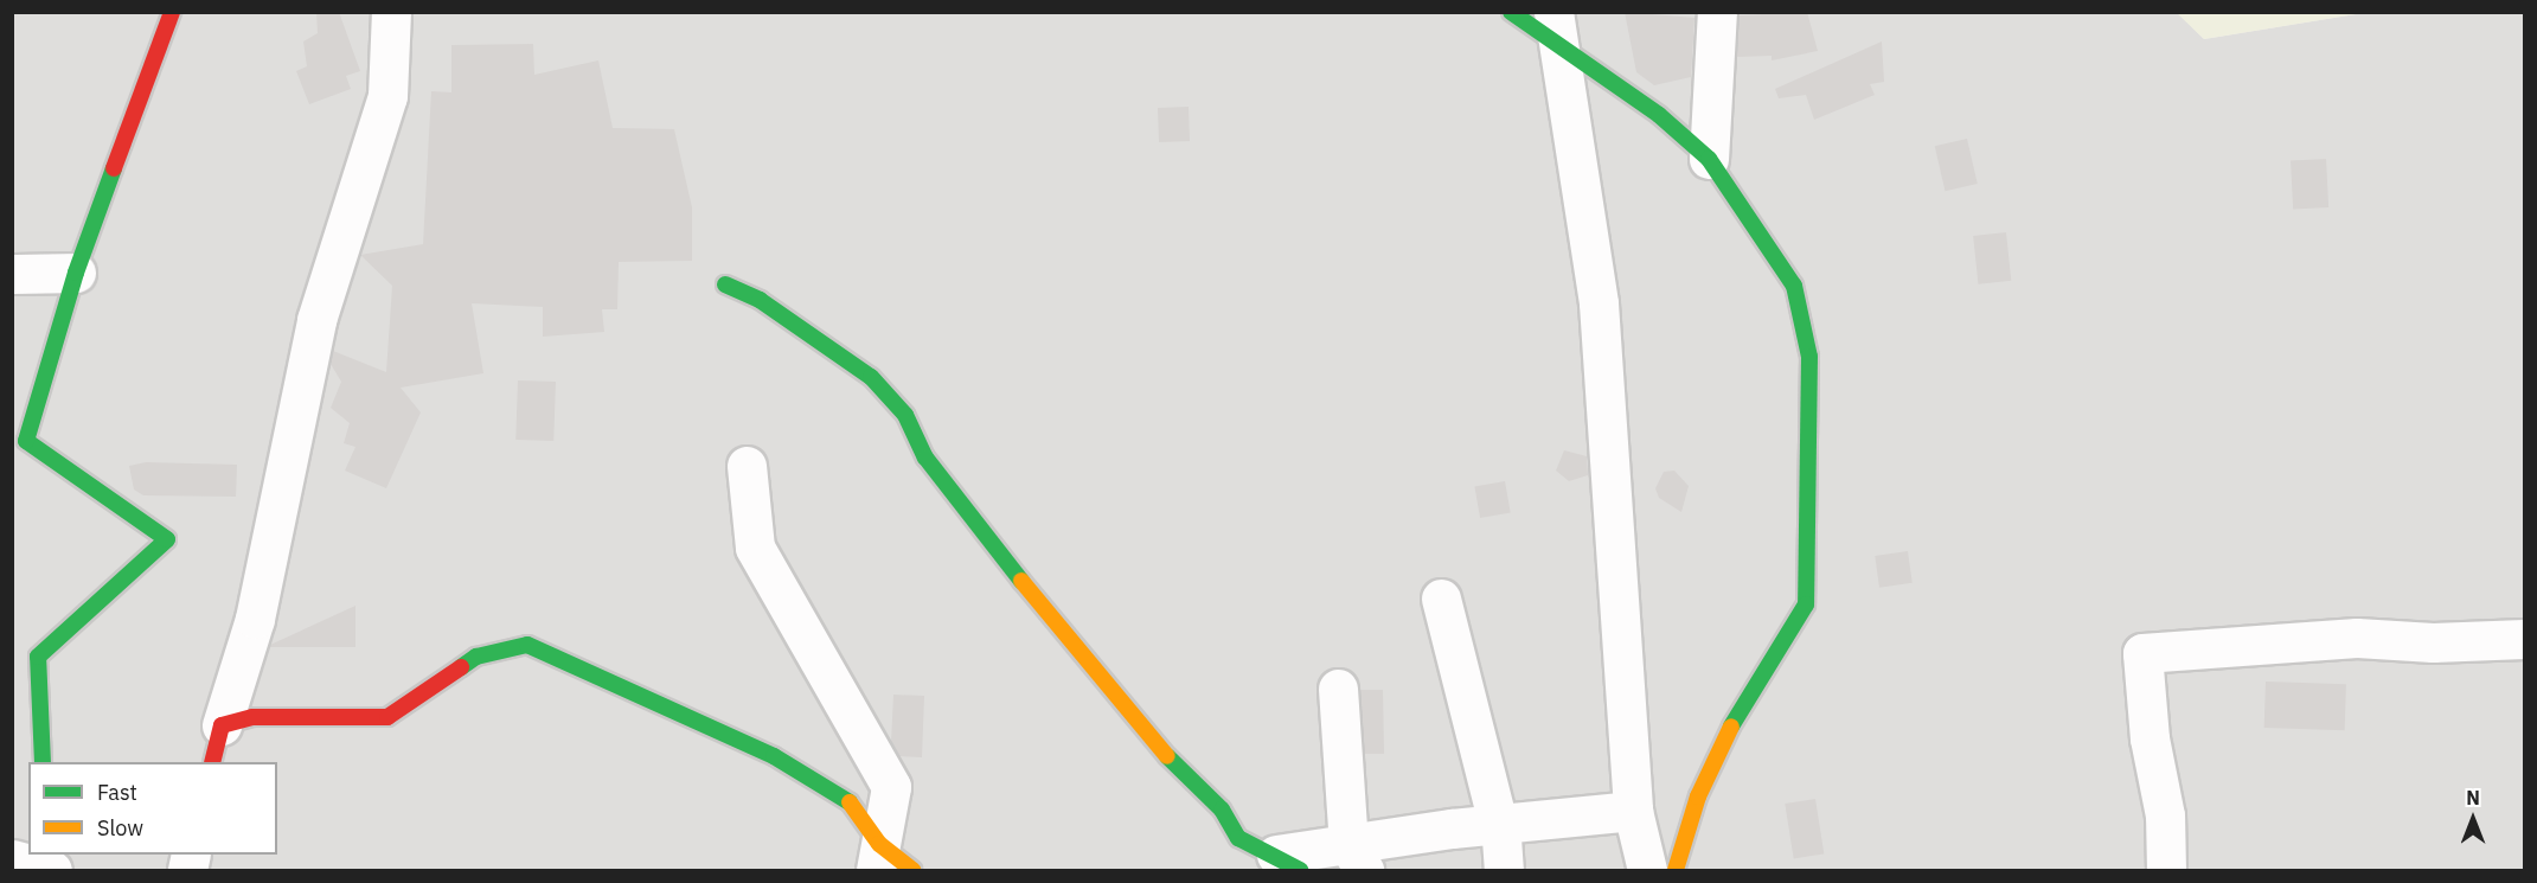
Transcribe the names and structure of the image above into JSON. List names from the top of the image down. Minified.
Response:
{"legend":["Fast","Slow"],"north":"top"}
